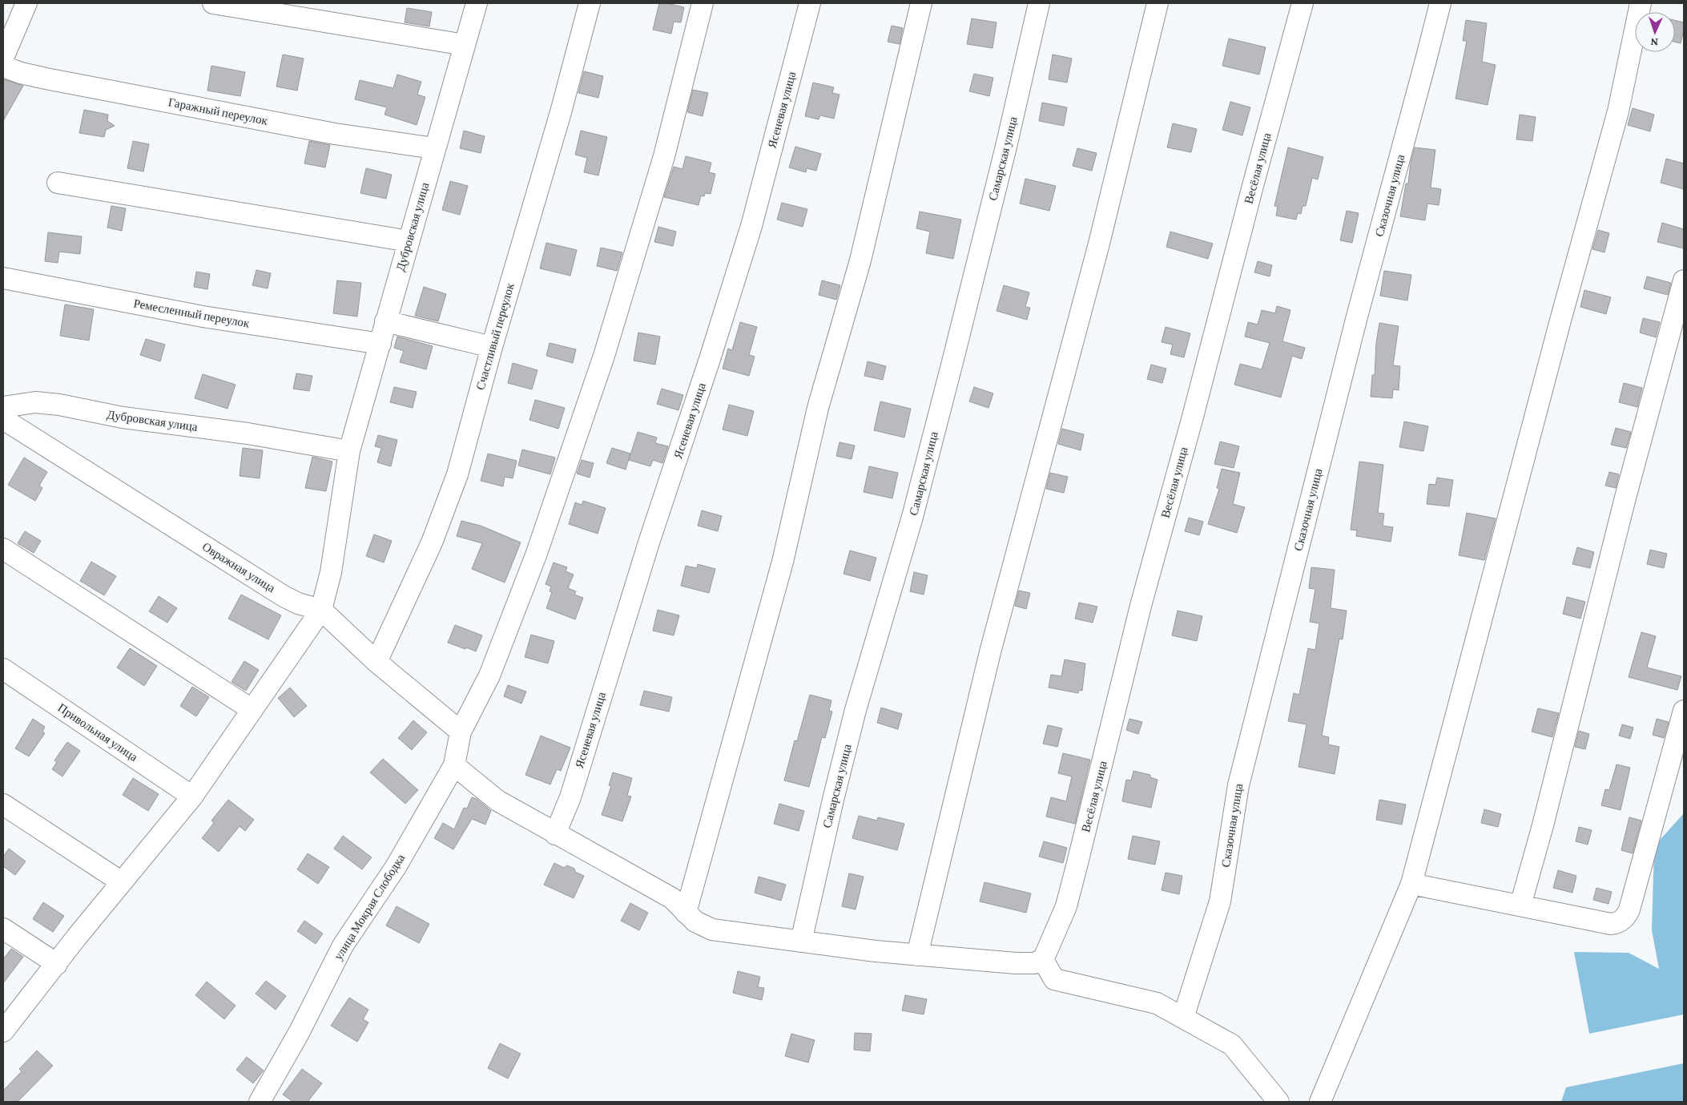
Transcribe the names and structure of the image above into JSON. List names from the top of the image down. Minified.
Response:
{"streets":{"street":["Ясеневая улица","Гаражный переулок","Самарская улица","Весёлая улица","Сказочная улица","Дубровская улица","Ремесленный переулок","Счастливый переулок","Овражная улица","Привольная улица","улица Мокрая Слободка"]},"crossings":[["Гаражный переулок","Дубровская улица"],["Дубровская улица","Ремесленный переулок"],["Дубровская улица","Овражная улица"],["Счастливый переулок","Овражная улица"],["Овражная улица","улица Мокрая Слободка"]],"north":"bottom"}
